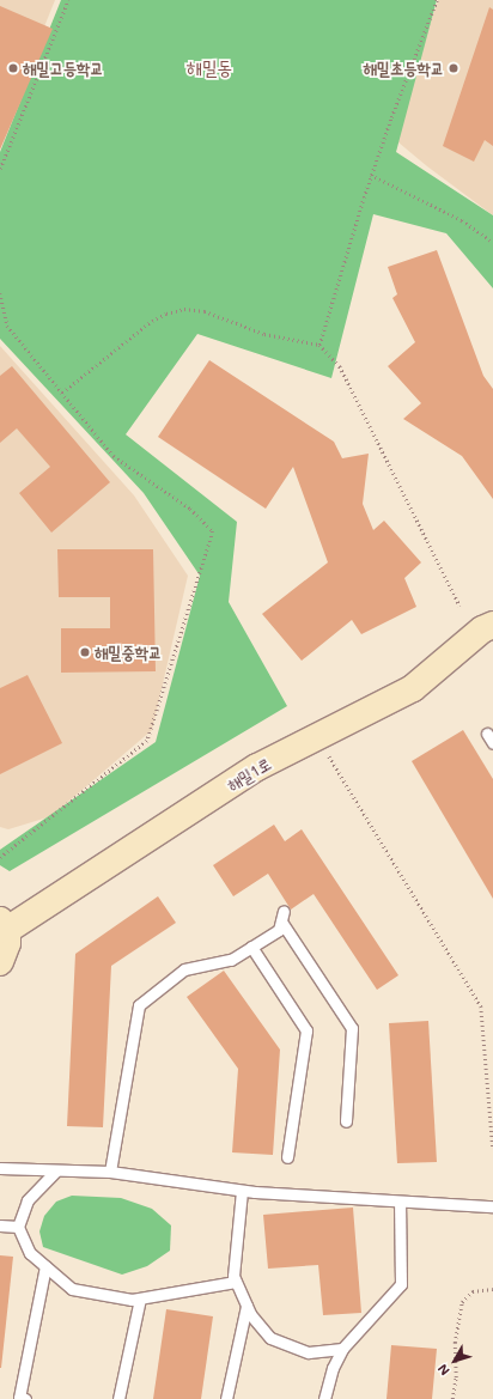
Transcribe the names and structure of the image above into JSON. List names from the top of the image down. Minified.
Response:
{"streets":{"street":["해밀1로"]},"districts":["해밀동"],"places":["해밀고등학교","해밀초등학교","해밀중학교"],"north":"bottom left"}
